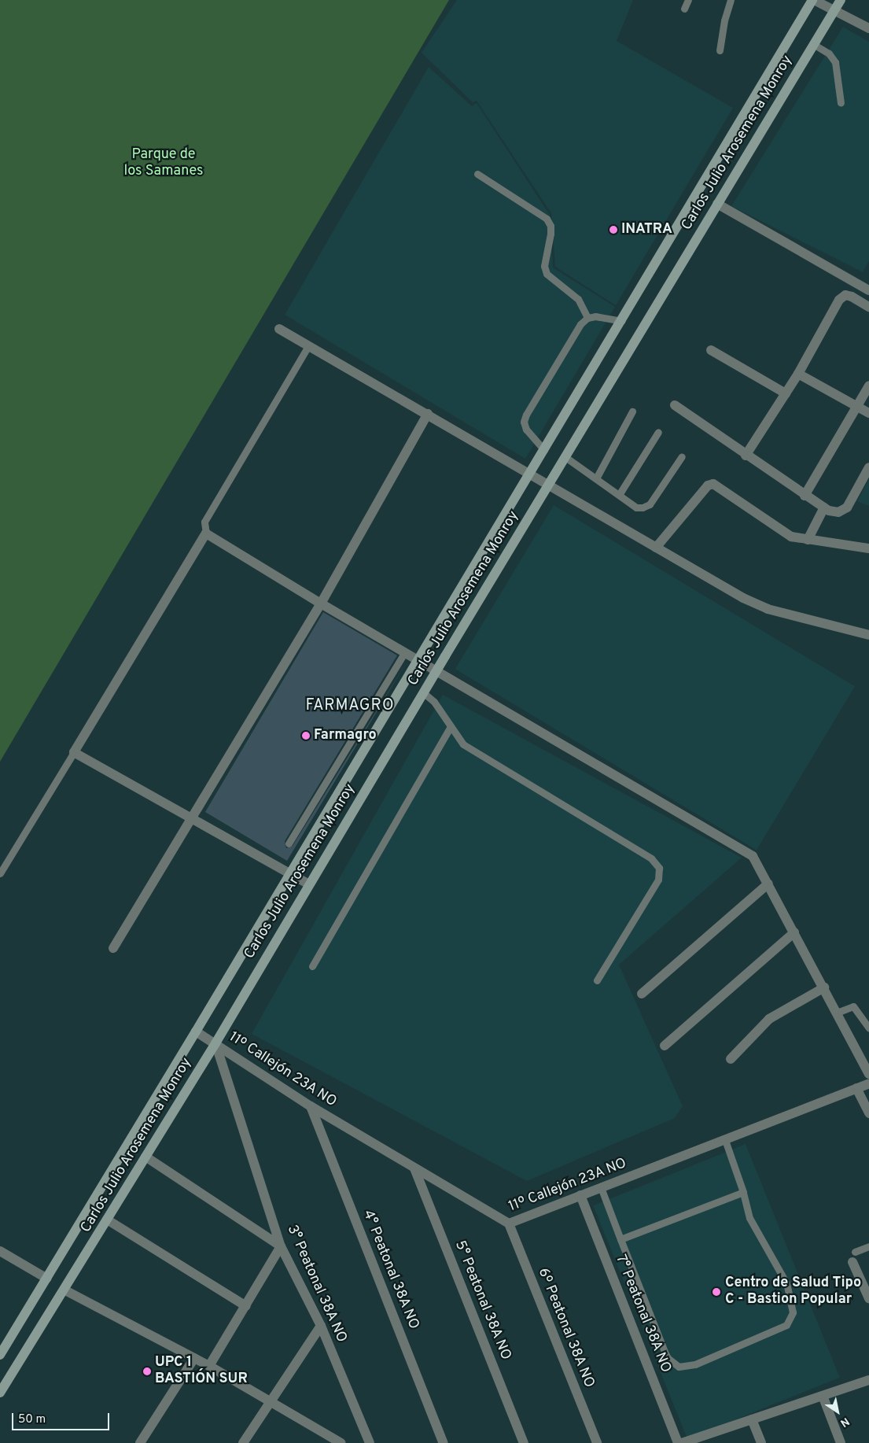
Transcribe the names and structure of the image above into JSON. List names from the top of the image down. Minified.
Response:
{"streets":{"main road":["Carlos Julio Arosemena Monroy"],"street":["11º Callejón 23A NO","4° Peatonal 38A NO","3° Peatonal 38A NO","5° Peatonal 38A NO","7° Peatonal 38A NO","6º Peatonal 38A NO"]},"crossings":[["Carlos Julio Arosemena Monroy","11º Callejón 23A NO"],["Carlos Julio Arosemena Monroy","3° Peatonal 38A NO"],["11º Callejón 23A NO","4° Peatonal 38A NO"],["11º Callejón 23A NO","3° Peatonal 38A NO"],["11º Callejón 23A NO","5° Peatonal 38A NO"],["11º Callejón 23A NO","7° Peatonal 38A NO"],["11º Callejón 23A NO","6º Peatonal 38A NO"]],"districts":["FARMAGRO"],"parks":["Parque de los Samanes"],"places":["INATRA","Farmagro","Centro de Salud Tipo C - Bastion Popular","UPC 1 BASTIÓN SUR"],"scale_bar":"50 m","north":"bottom right"}
